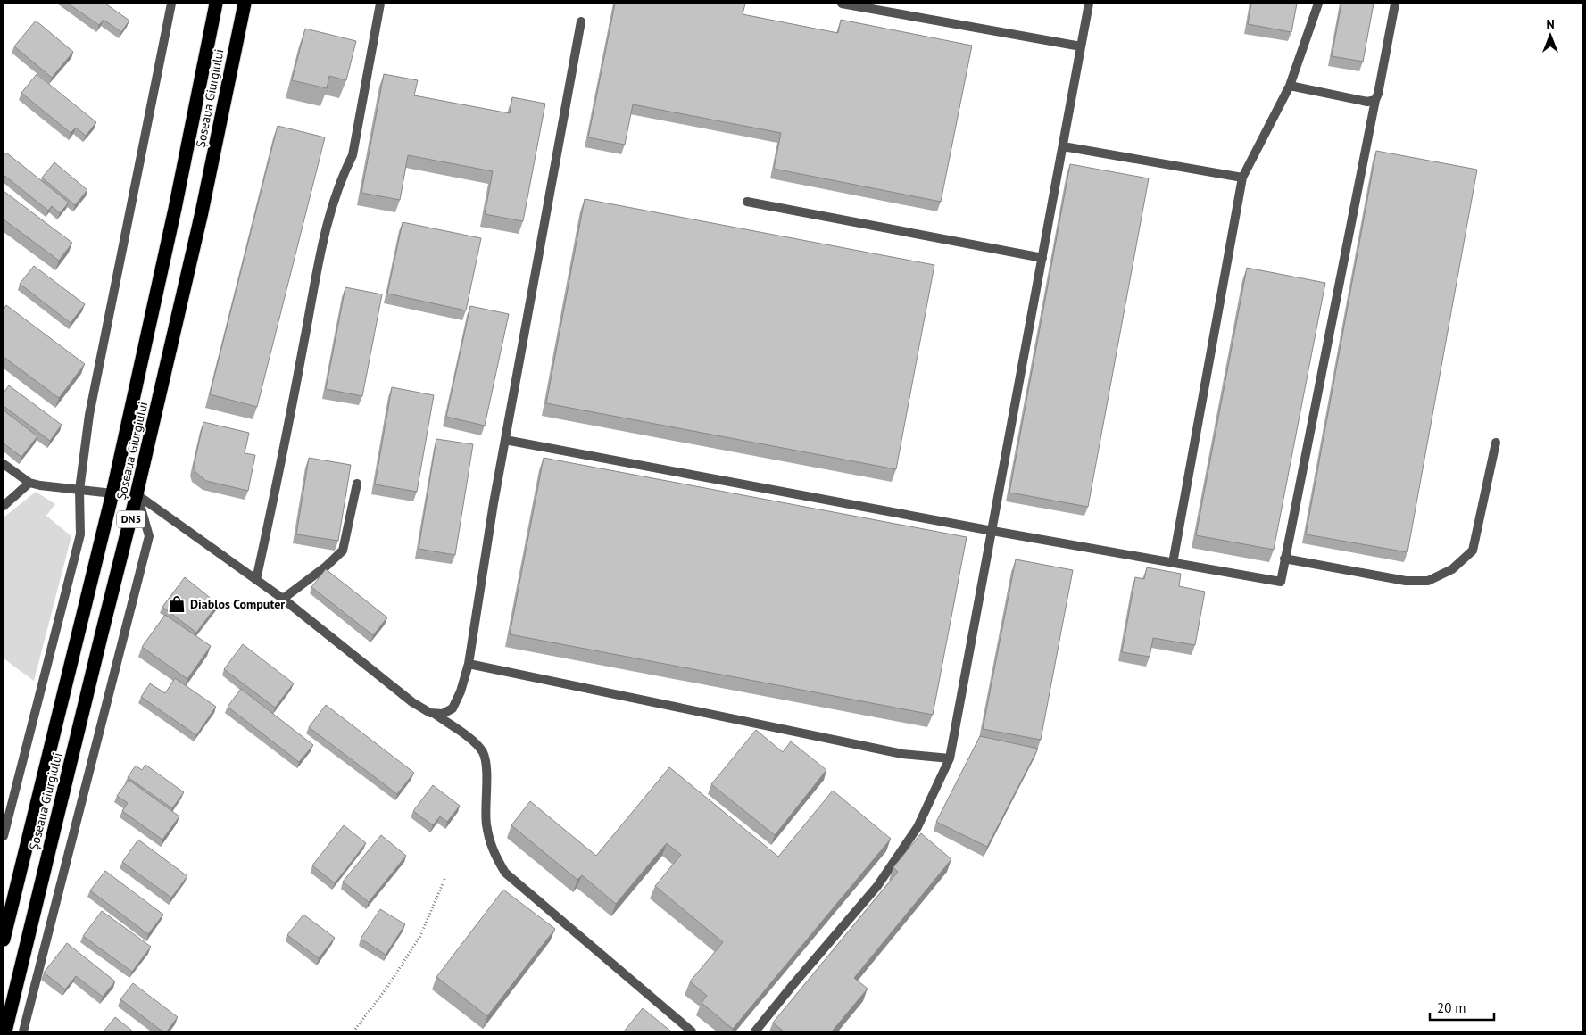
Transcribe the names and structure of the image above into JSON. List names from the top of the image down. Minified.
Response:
{"streets":{"highway":["Șoseaua Giurgiului","DN5"]},"places":{"shop":["Diablos Computer"]},"scale_bar":"20 m","north":"top"}
